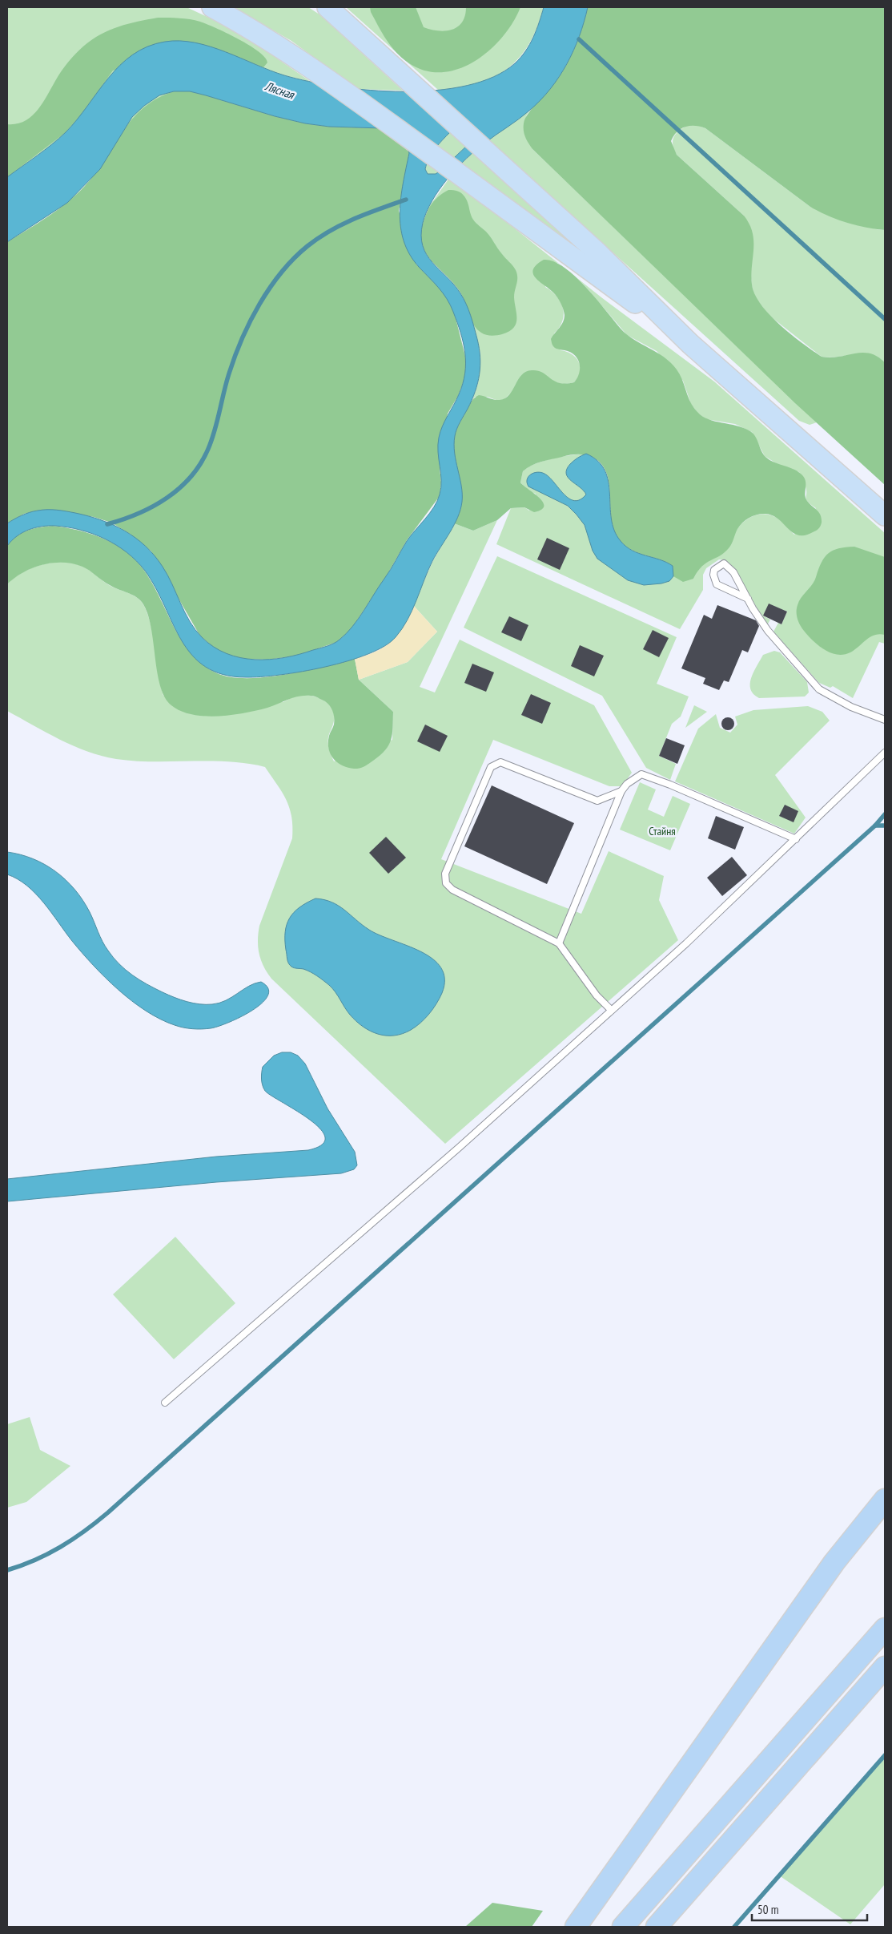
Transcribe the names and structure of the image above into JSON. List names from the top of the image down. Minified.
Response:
{"water":["Лясная"],"parks":["Стайня"],"scale_bar":"50 m"}
